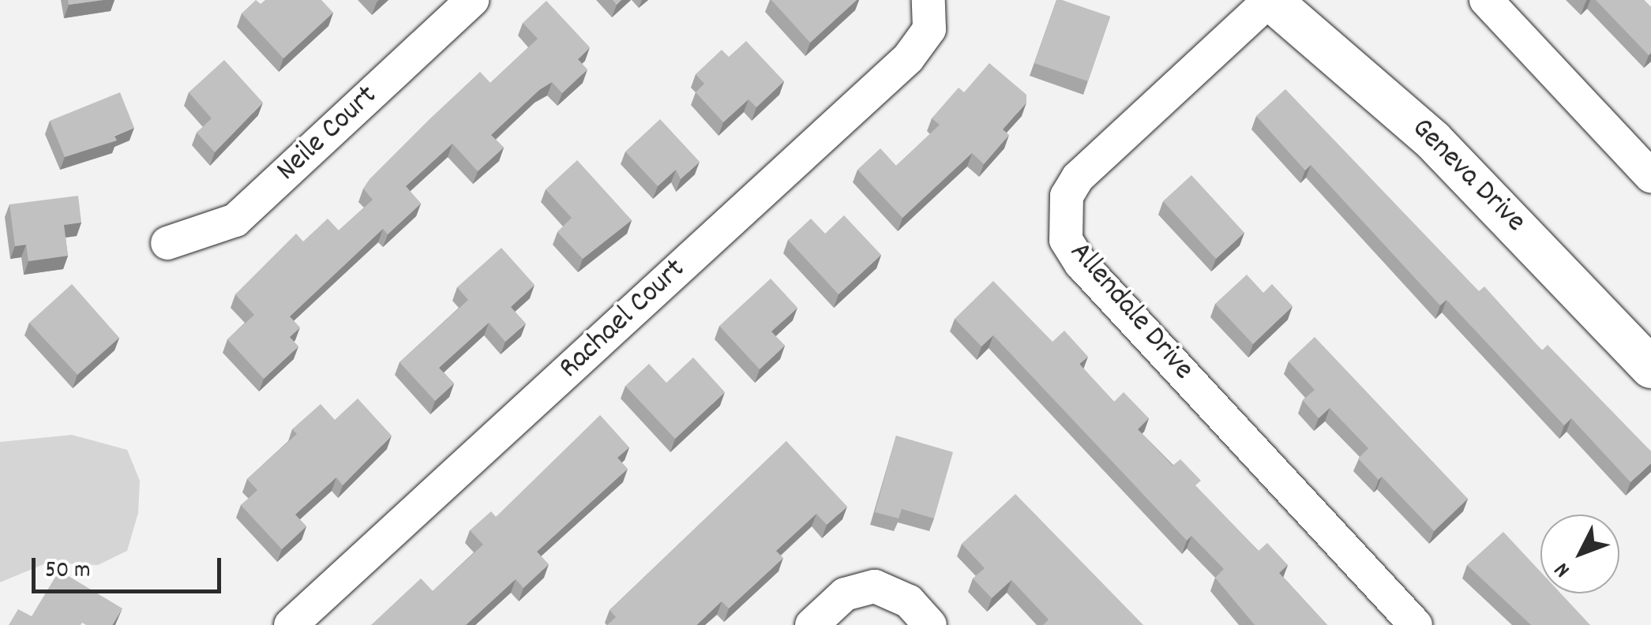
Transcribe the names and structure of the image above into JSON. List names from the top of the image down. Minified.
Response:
{"streets":{"main road":["Geneva Drive"],"street":["Neile Court","Allendale Drive","Rachael Court"]},"crossings":[["Geneva Drive","Allendale Drive"]],"scale_bar":"50 m","north":"bottom left"}
